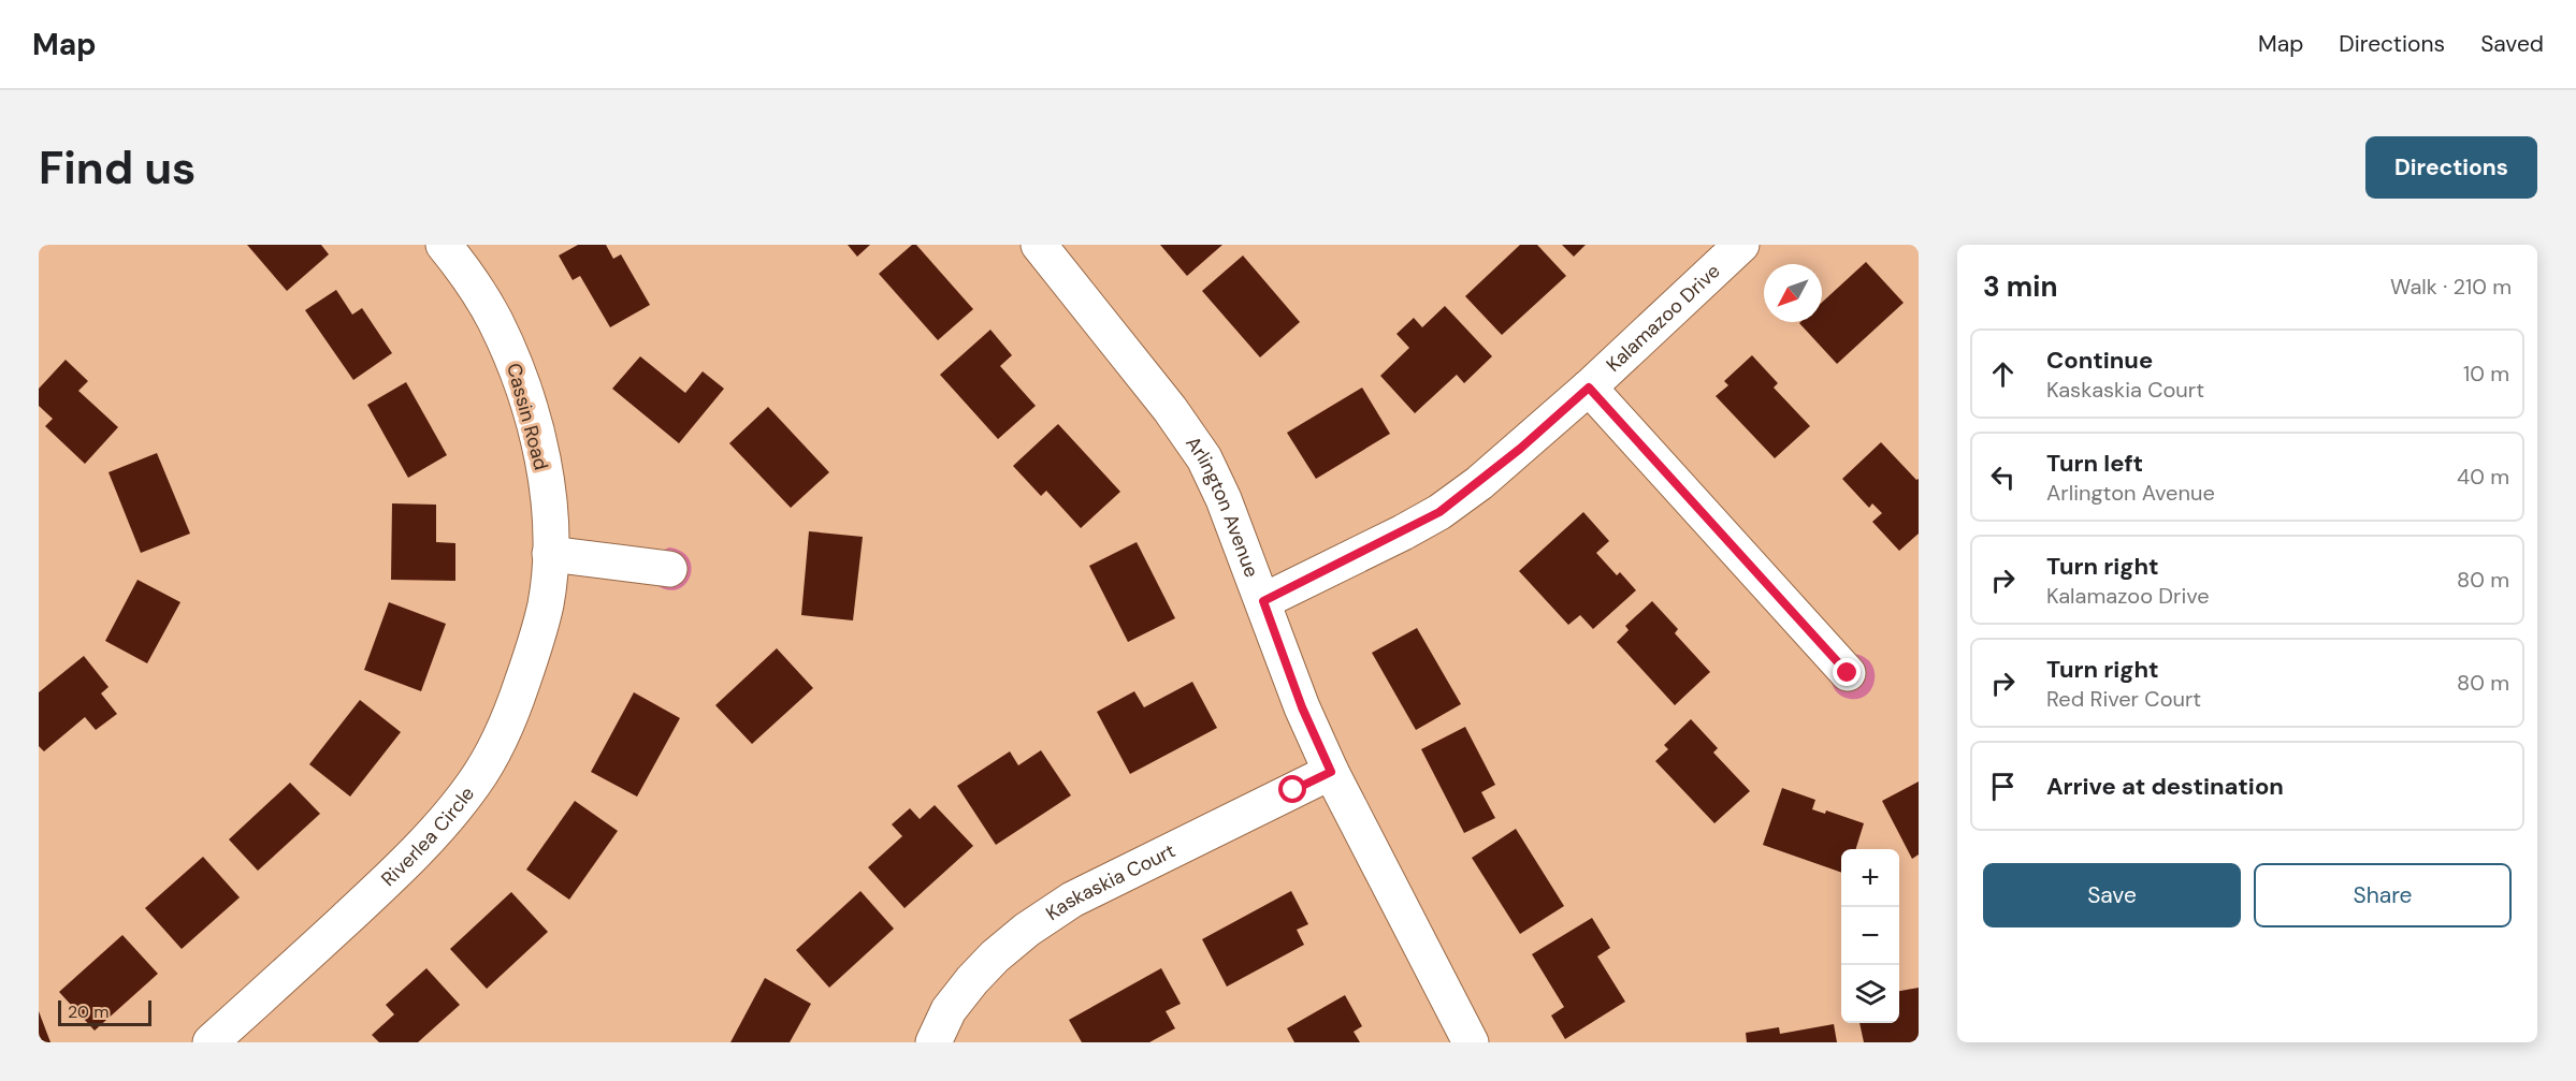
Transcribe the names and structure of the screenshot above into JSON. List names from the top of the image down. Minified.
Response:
{"streets":{"street":["Kalamazoo Drive","Cassin Road","Arlington Avenue","Riverlea Circle","Kaskaskia Court"]},"crossings":[["Kalamazoo Drive","Arlington Avenue"],["Cassin Road","Riverlea Circle"],["Arlington Avenue","Kaskaskia Court"]],"scale_bar":"20 m","north":"bottom left","page":{"header":"Map","nav":["Map","Directions","Saved"],"buttons":["Directions",["Save","Share"]],"title":"Find us","heading":["3 min","Walk · 210 m"],"list":[["Continue","Kaskaskia Court","10 m"],["Turn left","Arlington Avenue","40 m"],["Turn right","Kalamazoo Drive","80 m"],["Turn right","Red River Court","80 m"],"Arrive at destination"],"map_buttons":["+","−"],"scale":"20 m"}}
